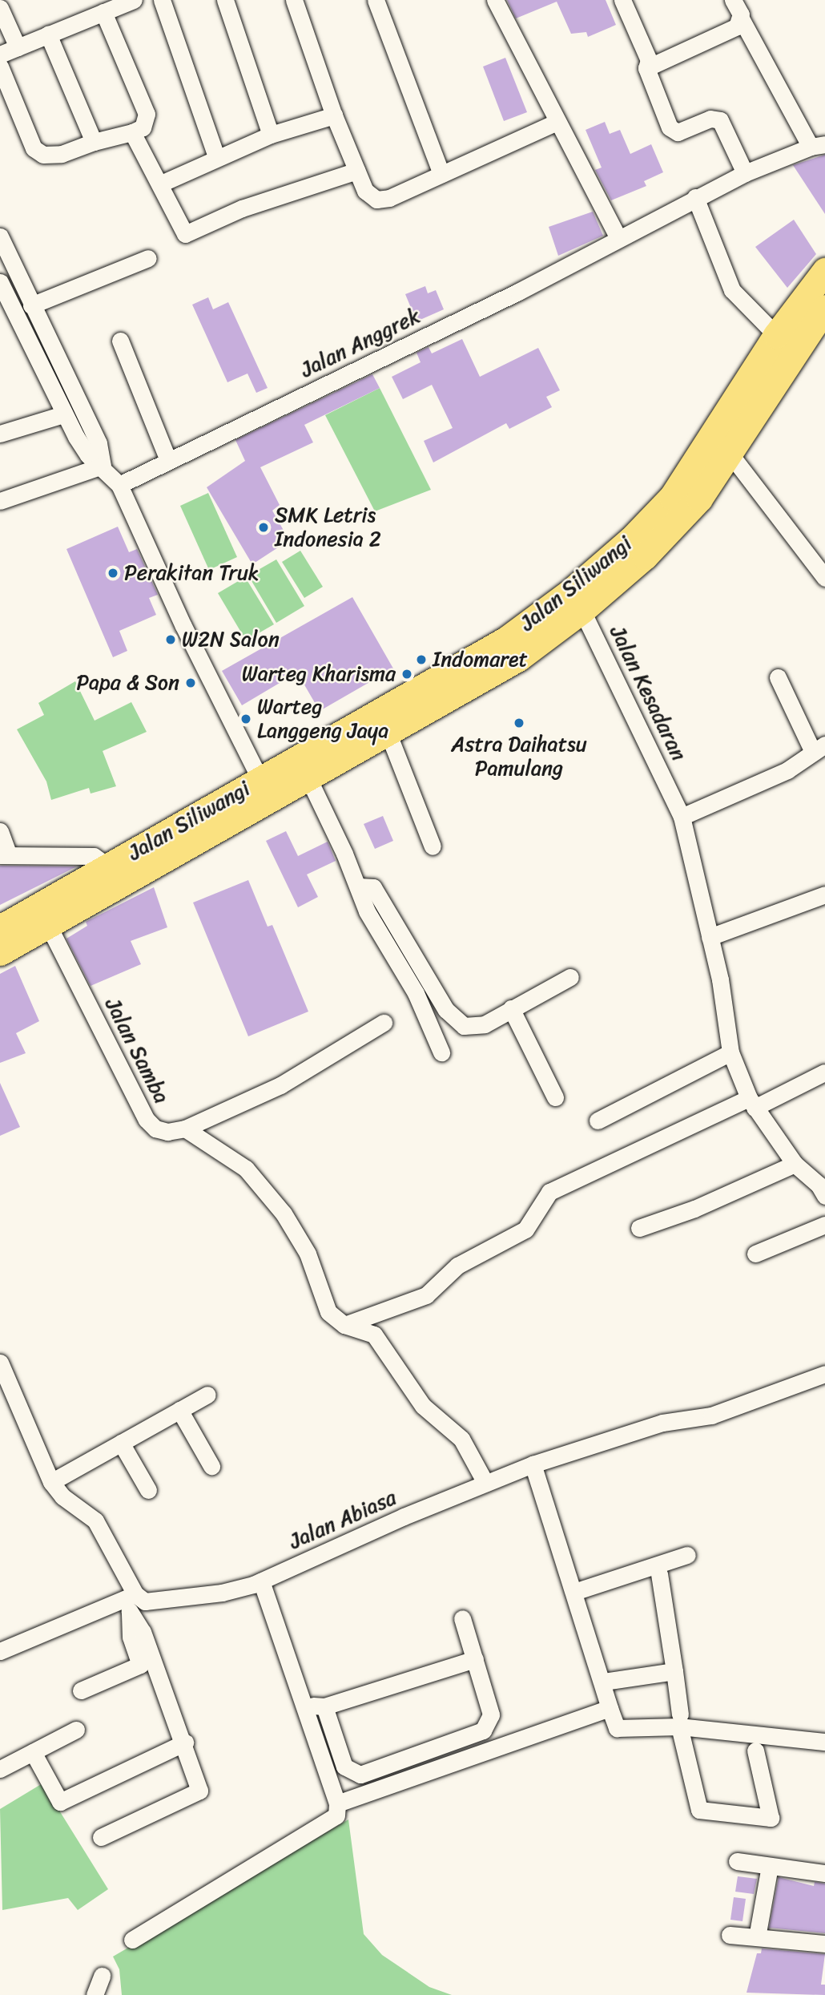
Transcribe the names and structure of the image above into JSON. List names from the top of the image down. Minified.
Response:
{"streets":{"main road":["Jalan Siliwangi"],"street":["Jalan Anggrek","Jalan Kesadaran","Jalan Samba","Jalan Abiasa"]},"crossings":[["Jalan Siliwangi","Jalan Kesadaran"],["Jalan Siliwangi","Jalan Samba"]],"places":["SMK Letris Indonesia 2","Perakitan Truk","W2N Salon","Indomaret","Warteg Kharisma","Papa & Son","Warteg Langgeng Jaya","Astra Daihatsu Pamulang"]}
